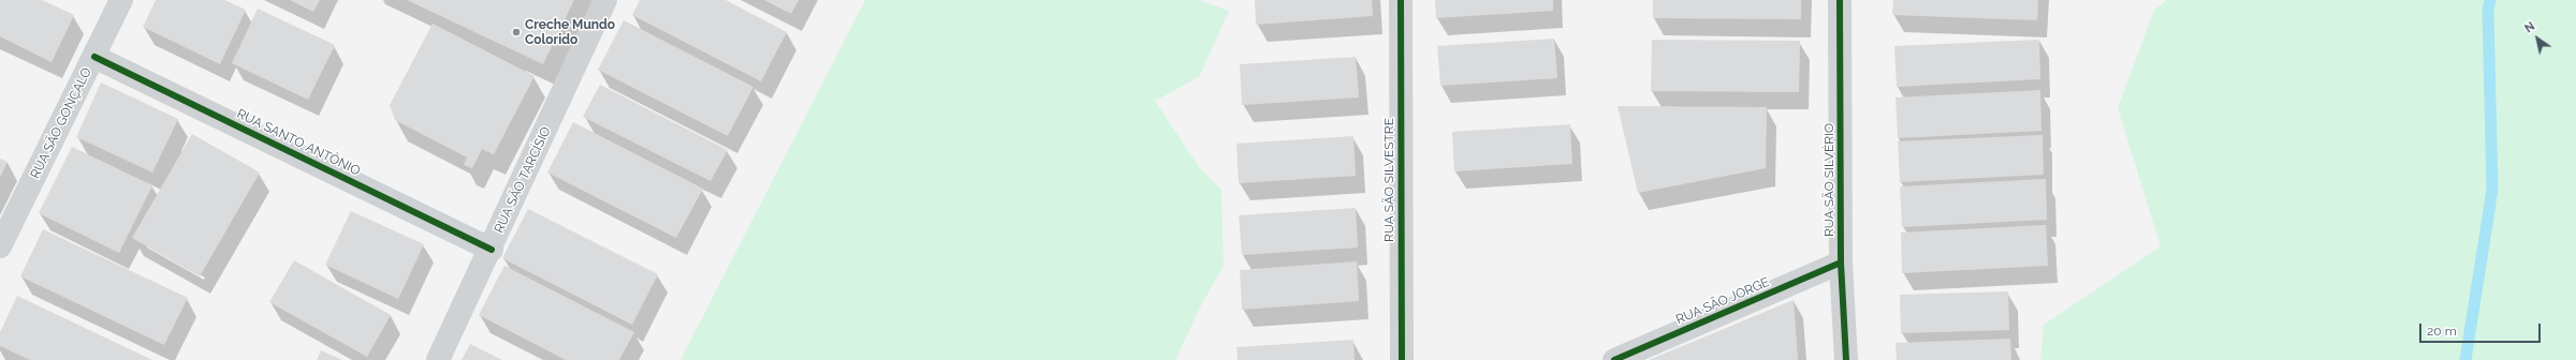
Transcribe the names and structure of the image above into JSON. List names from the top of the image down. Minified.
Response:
{"streets":{"street":["RUA SÃO GONÇALO","RUA SANTO ANTÔNIO","RUA SÃO TARCÍSIO","RUA SÃO SILVESTRE","RUA SÃO SILVÉRIO","RUA SÃO JORGE"]},"crossings":[["RUA SÃO GONÇALO","RUA SANTO ANTÔNIO"],["RUA SANTO ANTÔNIO","RUA SÃO TARCÍSIO"],["RUA SÃO SILVÉRIO","RUA SÃO JORGE"]],"places":["Creche Mundo Colorido"],"scale_bar":"20 m","north":"top left"}
